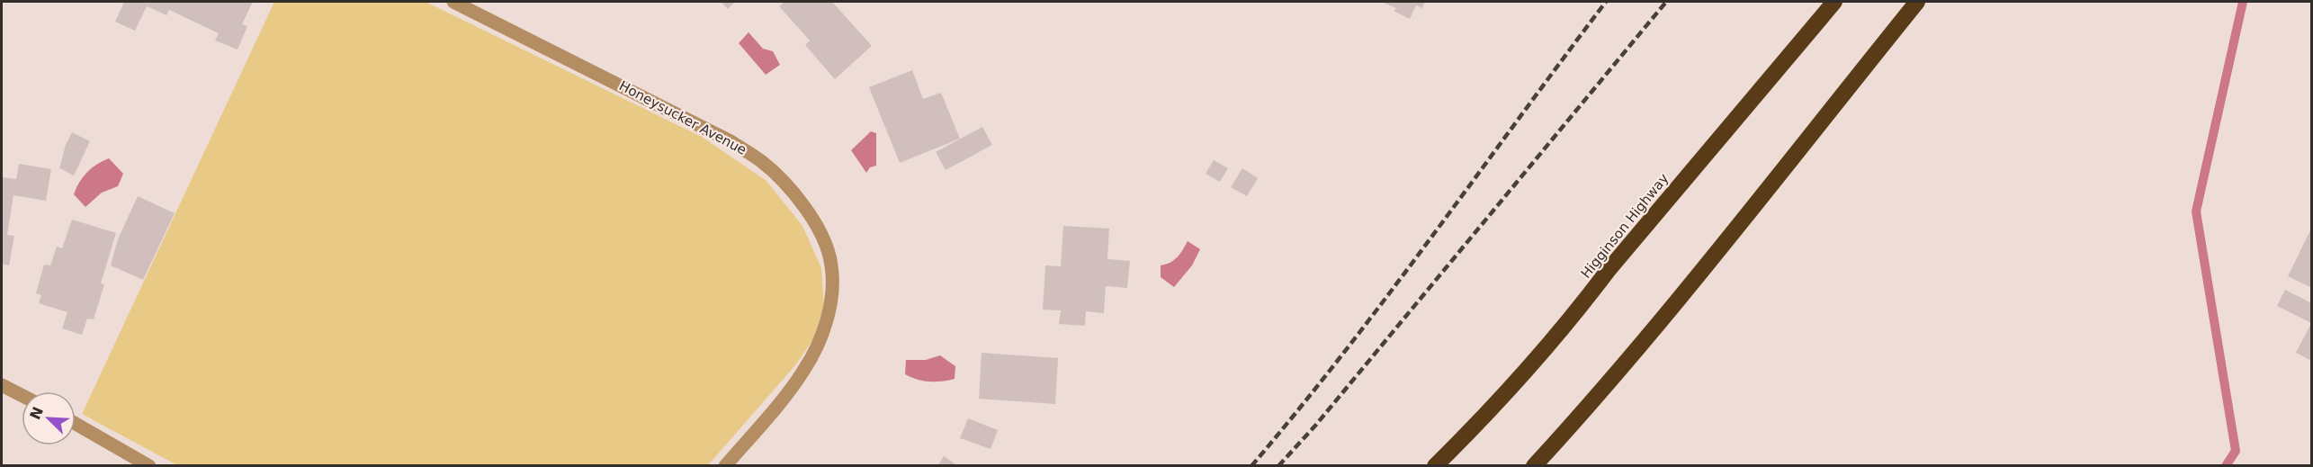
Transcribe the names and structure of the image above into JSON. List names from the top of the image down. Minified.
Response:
{"streets":{"highway":["Higginson Highway"],"street":["Honeysucker Avenue"]},"north":"top left"}
